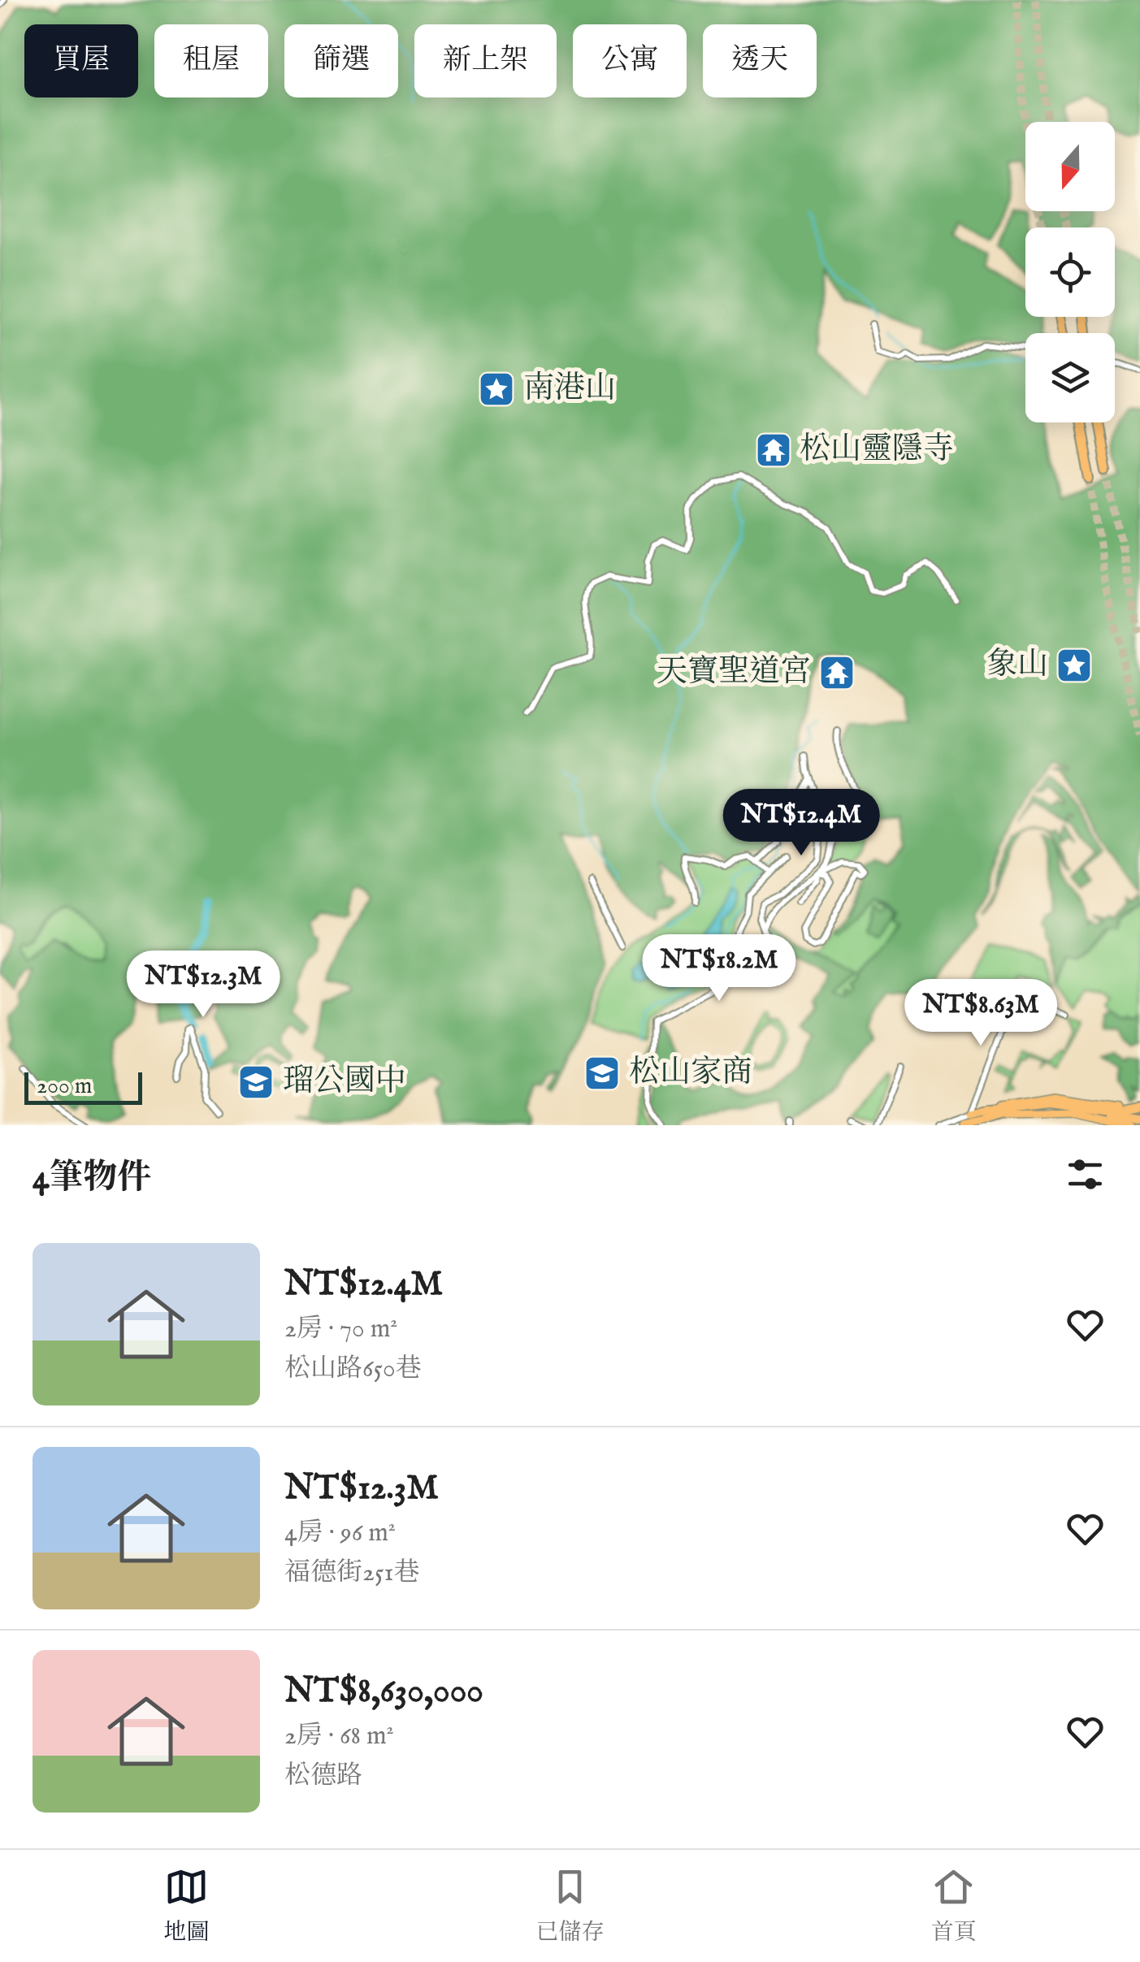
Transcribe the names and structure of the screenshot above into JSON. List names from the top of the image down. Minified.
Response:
{"places":{"place":["南港山","象山"],"temple":["松山靈隱寺","天寶聖道宮"],"school or university":["松山家商","瑠公國中"]},"scale_bar":"200 m","north":"bottom","page":{"chip":["買屋","租屋","篩選","新上架","公寓","透天"],"price":["NT$12.4M","NT$18.2M","NT$12.3M","NT$8.63M"],"scale":"200 m","heading":"4筆物件","list":[{"name":"NT$12.4M","note":"2房 · 70 m² · 松山路650巷"},{"name":"NT$12.3M","note":"4房 · 96 m² · 福德街251巷"},{"name":"NT$8,630,000","note":"2房 · 68 m² · 松德路"}],"tabs":["地圖","已儲存","首頁"]}}
